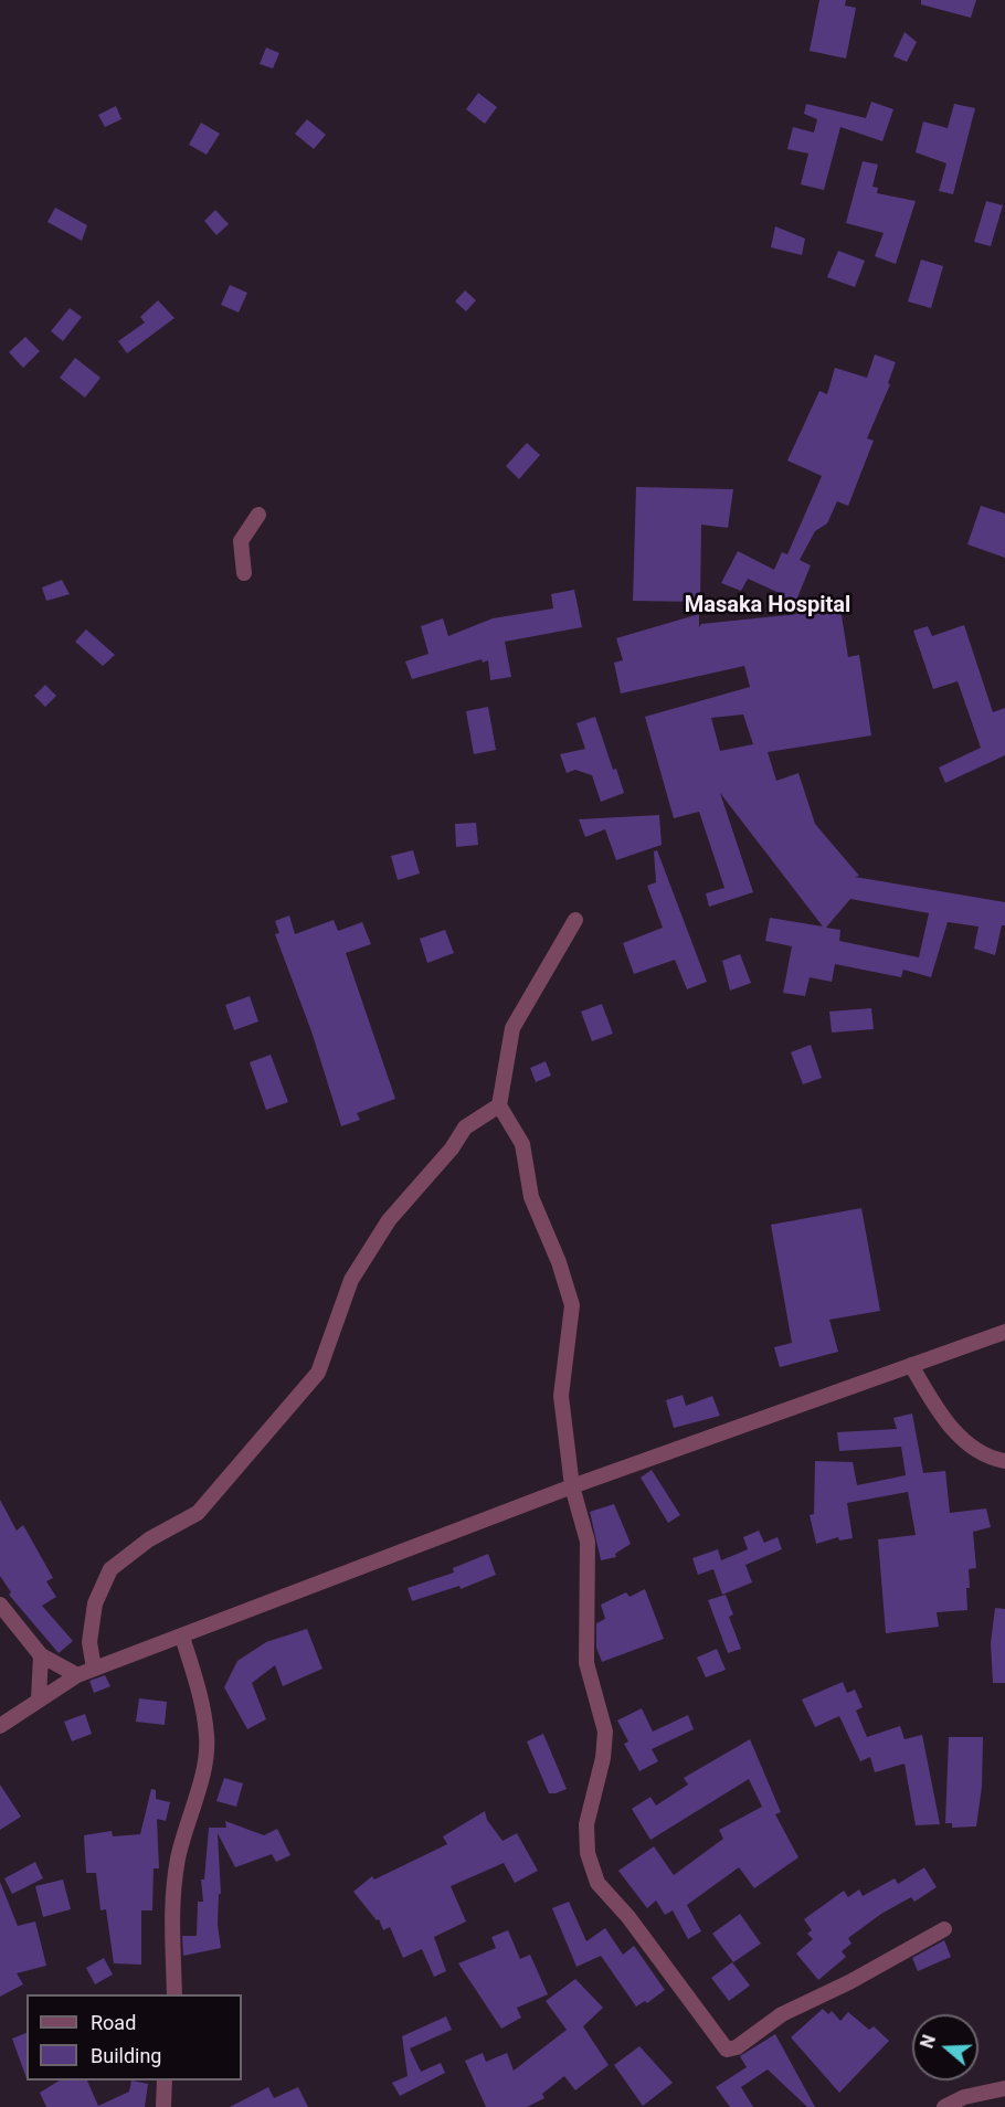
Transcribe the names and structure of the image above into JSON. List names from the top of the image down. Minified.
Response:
{"districts":["Masaka Hospital"],"legend":["Road","Building"],"north":"left"}
